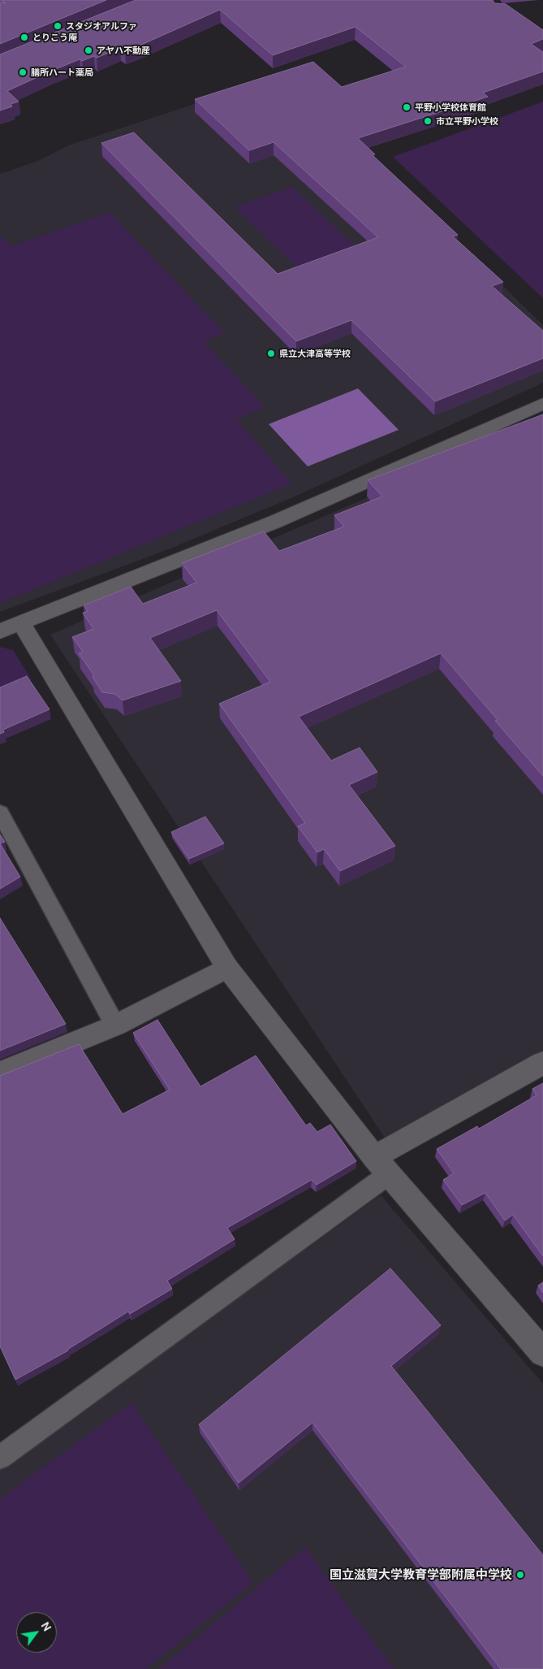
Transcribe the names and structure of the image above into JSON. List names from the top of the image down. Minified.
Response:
{"places":["スタジオアルファ","とりこう庵","アヤハ不動産","膳所ハート薬局","平野小学校体育館","市立平野小学校","県立大津高等学校","国立滋賀大学教育学部附属中学校"],"north":"top right"}
